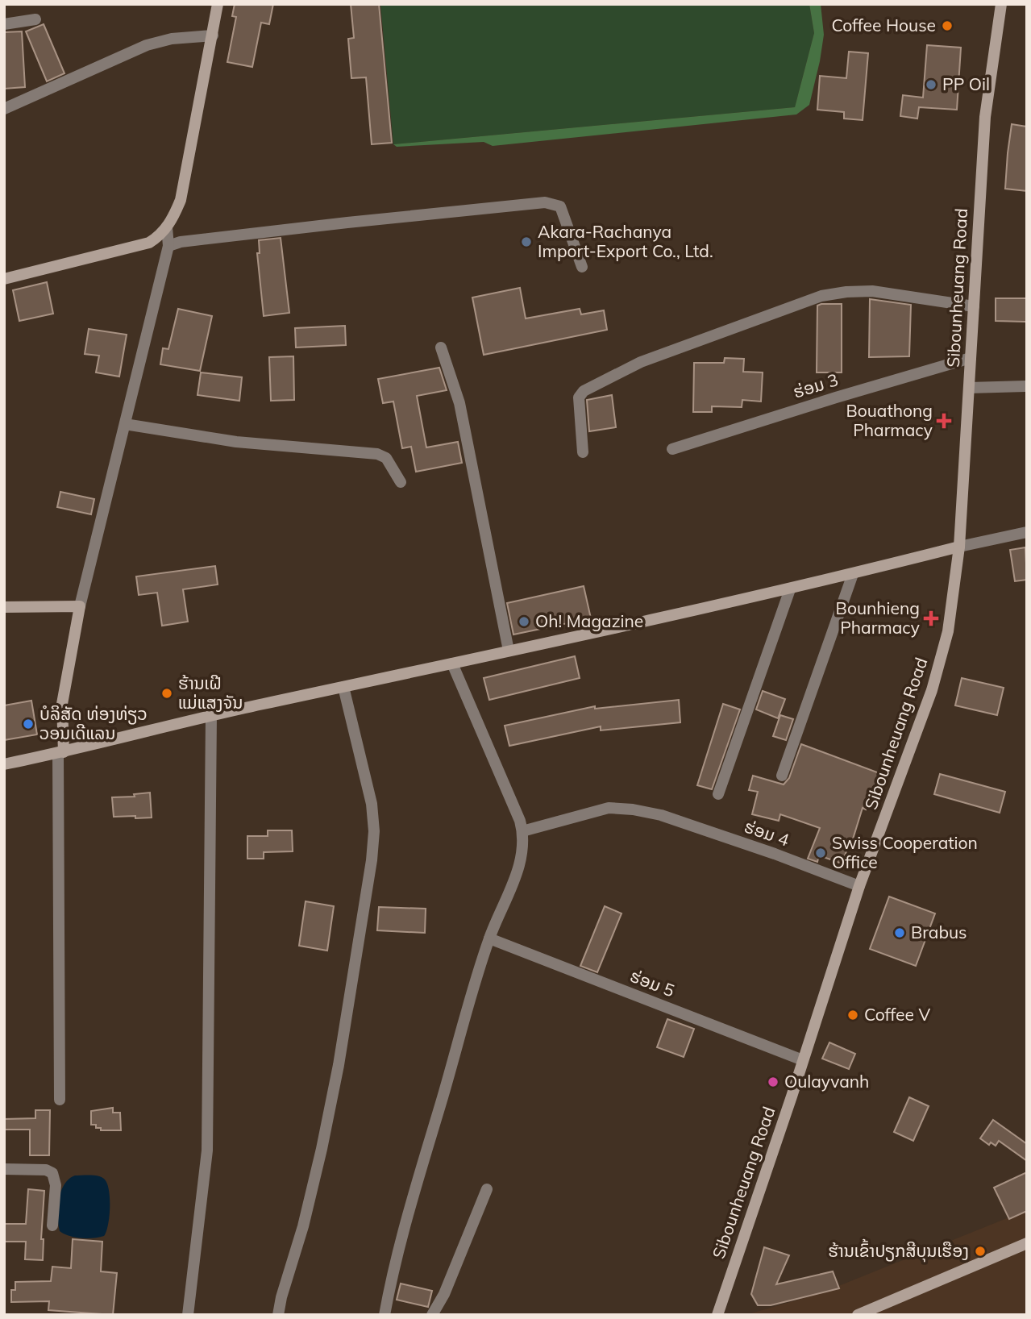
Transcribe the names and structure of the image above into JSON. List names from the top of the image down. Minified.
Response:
{"streets":{"street":["Sibounheuang Road","ຮ່ອມ 3","ຮ່ອມ 4","ຮ່ອມ 5"]},"crossings":[["Sibounheuang Road","ຮ່ອມ 3"],["Sibounheuang Road","ຮ່ອມ 4"],["Sibounheuang Road","ຮ່ອມ 5"]],"places":{"other":["Coffee House","PP Oil","Akara-Rachanya Import-Export Co., Ltd.","Oh! Magazine","ຮ້ານເຝີ ແມ່ແສງຈັນ","ບໍລິສັດ ທ່ອງທ່ຽວ ວອນເດີແລນ","Swiss Cooperation Office","Brabus","Coffee V","Oulayvanh","ຮ້ານເຂົ້າປຽກສີບຸນເຮືອງ"],"health":["Bouathong Pharmacy","Bounhieng Pharmacy"]}}
